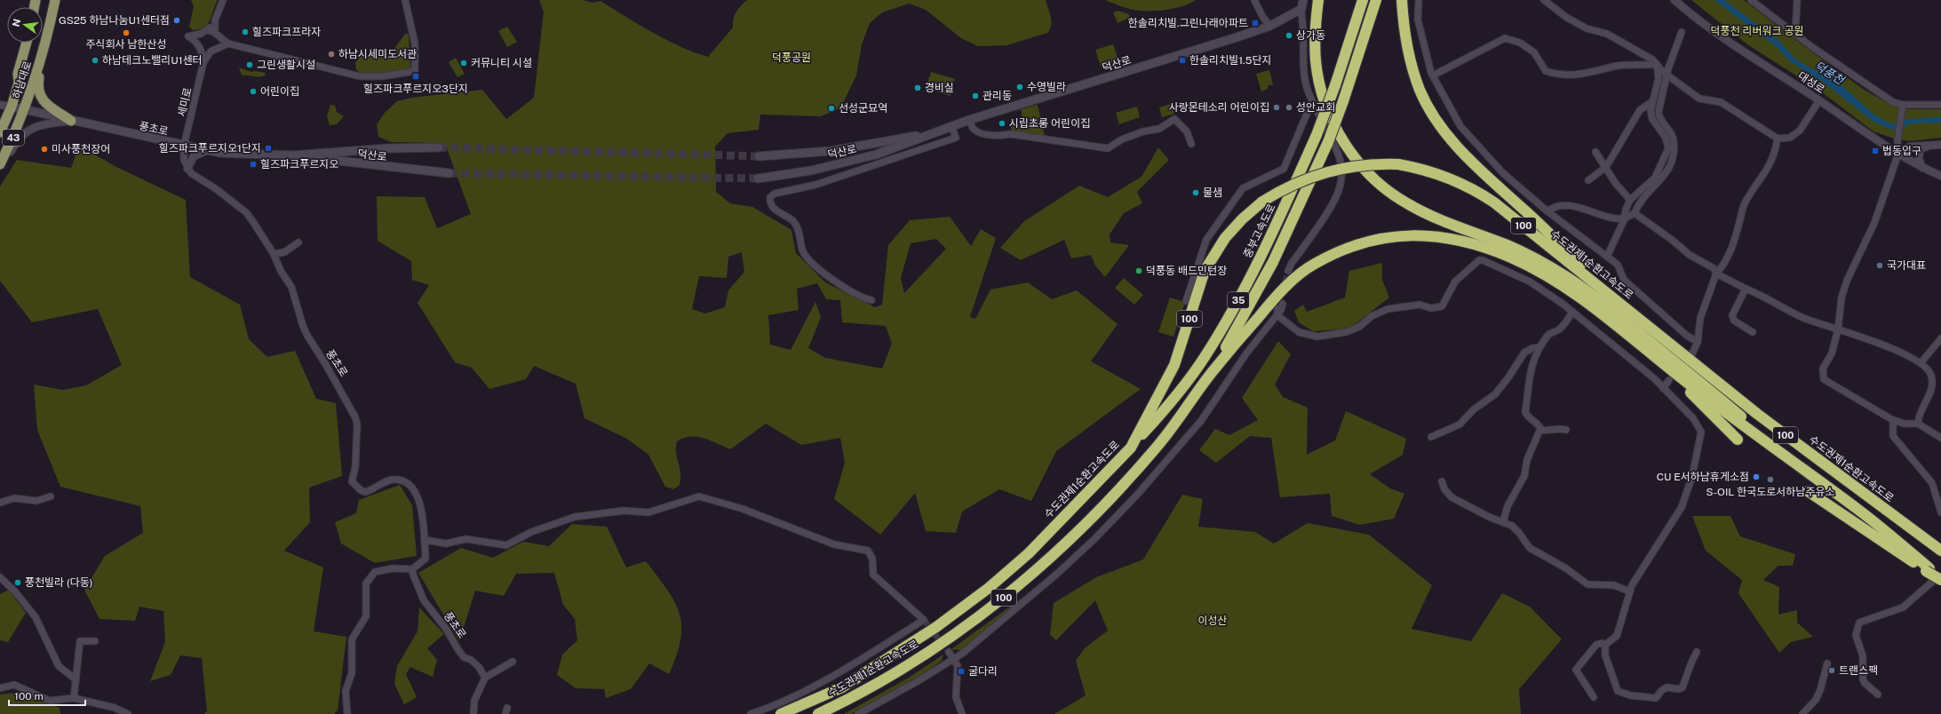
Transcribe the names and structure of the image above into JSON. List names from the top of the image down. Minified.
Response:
{"streets":{"highway":["100","중부고속도로","수도권제1순환고속도로","35"],"main road":["덕산로","하남대로","풍초로","43"],"street":["대성로","세미로"]},"crossings":[["덕산로","세미로"],["덕산로","풍초로"],["하남대로","풍초로"],["세미로","풍초로"],["중부고속도로","수도권제1순환고속도로"],["수도권제1순환고속도로","35"]],"water":["덕풍천"],"parks":["덕풍천 리버워크 공원","덕풍공원","이성산"],"places":{"other":["GS25 하남나눔U1센터점","힐즈파크프라자","주식회사 남한산성","상가동","하남시세미도서관","하남테크노밸리U1센터","커뮤니티 시설","그린생활시설","수영빌라","경비실","어린이집","관리동","사랑몬테소리 어린이집","성안교회","선성군묘역","시립초롱 어린이집","미사풍천장어","물샘","국가대표","덕풍동 배드민턴장","CU E서하남휴게소점","S-OIL 한국도로서하남주유소","풍천빌라 (다동)","트랜스팩"],"transit":["한솔리치빌.그린나래아파트","한솔리치빌1.5단지","힐즈파크푸르지오3단지","힐즈파크푸르지오1단지","법동입구","힐즈파크푸르지오","굴다리"]},"scale_bar":"100 m","north":"left"}
